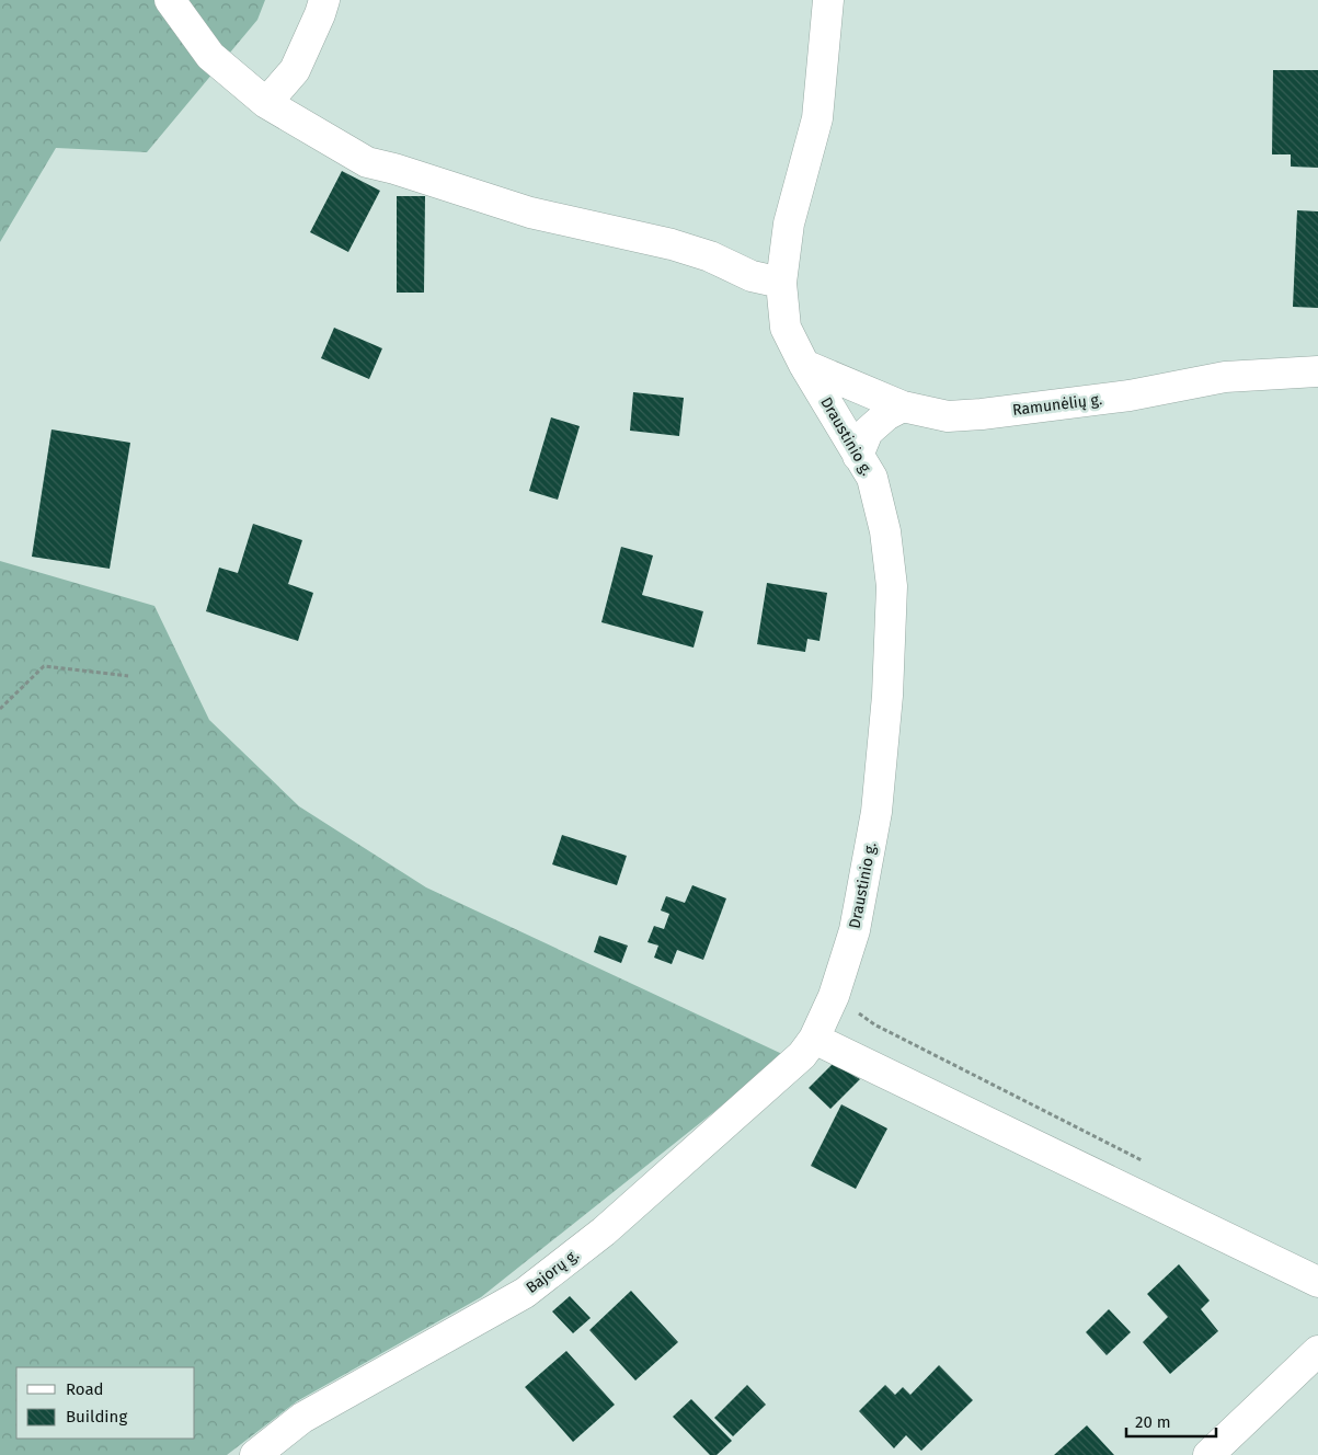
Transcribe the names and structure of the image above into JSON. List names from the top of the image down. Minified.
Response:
{"streets":{"street":["Ramunėlių g.","Draustinio g.","Bajorų g."]},"crossings":[["Ramunėlių g.","Draustinio g."],["Draustinio g.","Bajorų g."]],"legend":["Road","Building"],"scale_bar":"20 m"}
